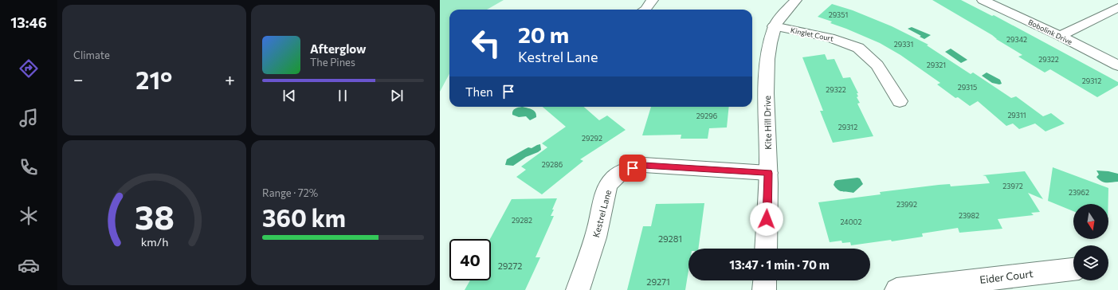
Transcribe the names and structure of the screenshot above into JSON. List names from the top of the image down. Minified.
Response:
{"streets":{"street":["Bobolink Drive","Kinglet Court","Kite Hill Drive","Kestrel Lane","Eider Court"]},"crossings":[["Kinglet Court","Kite Hill Drive"],["Kite Hill Drive","Kestrel Lane"]],"house_numbers":["29351","29342","29331","29322","29321","29312","29315","29322","29311","29296","29312","29292","29286","23972","23962","23992","23982","29282","24002","29281","29272","29271"],"north":"bottom","page":{"tabs":"13:46","tile":["Climate",["Range · 72%","360 km"]],"turn":["20 m","Kestrel Lane"],"song":["Afterglow","The Pines"],"heat":["−","21°","+"],"then":"Then","limit":"40","trip":"13:47 · 1 min · 70 m","gauge":["38","km/h"]}}
